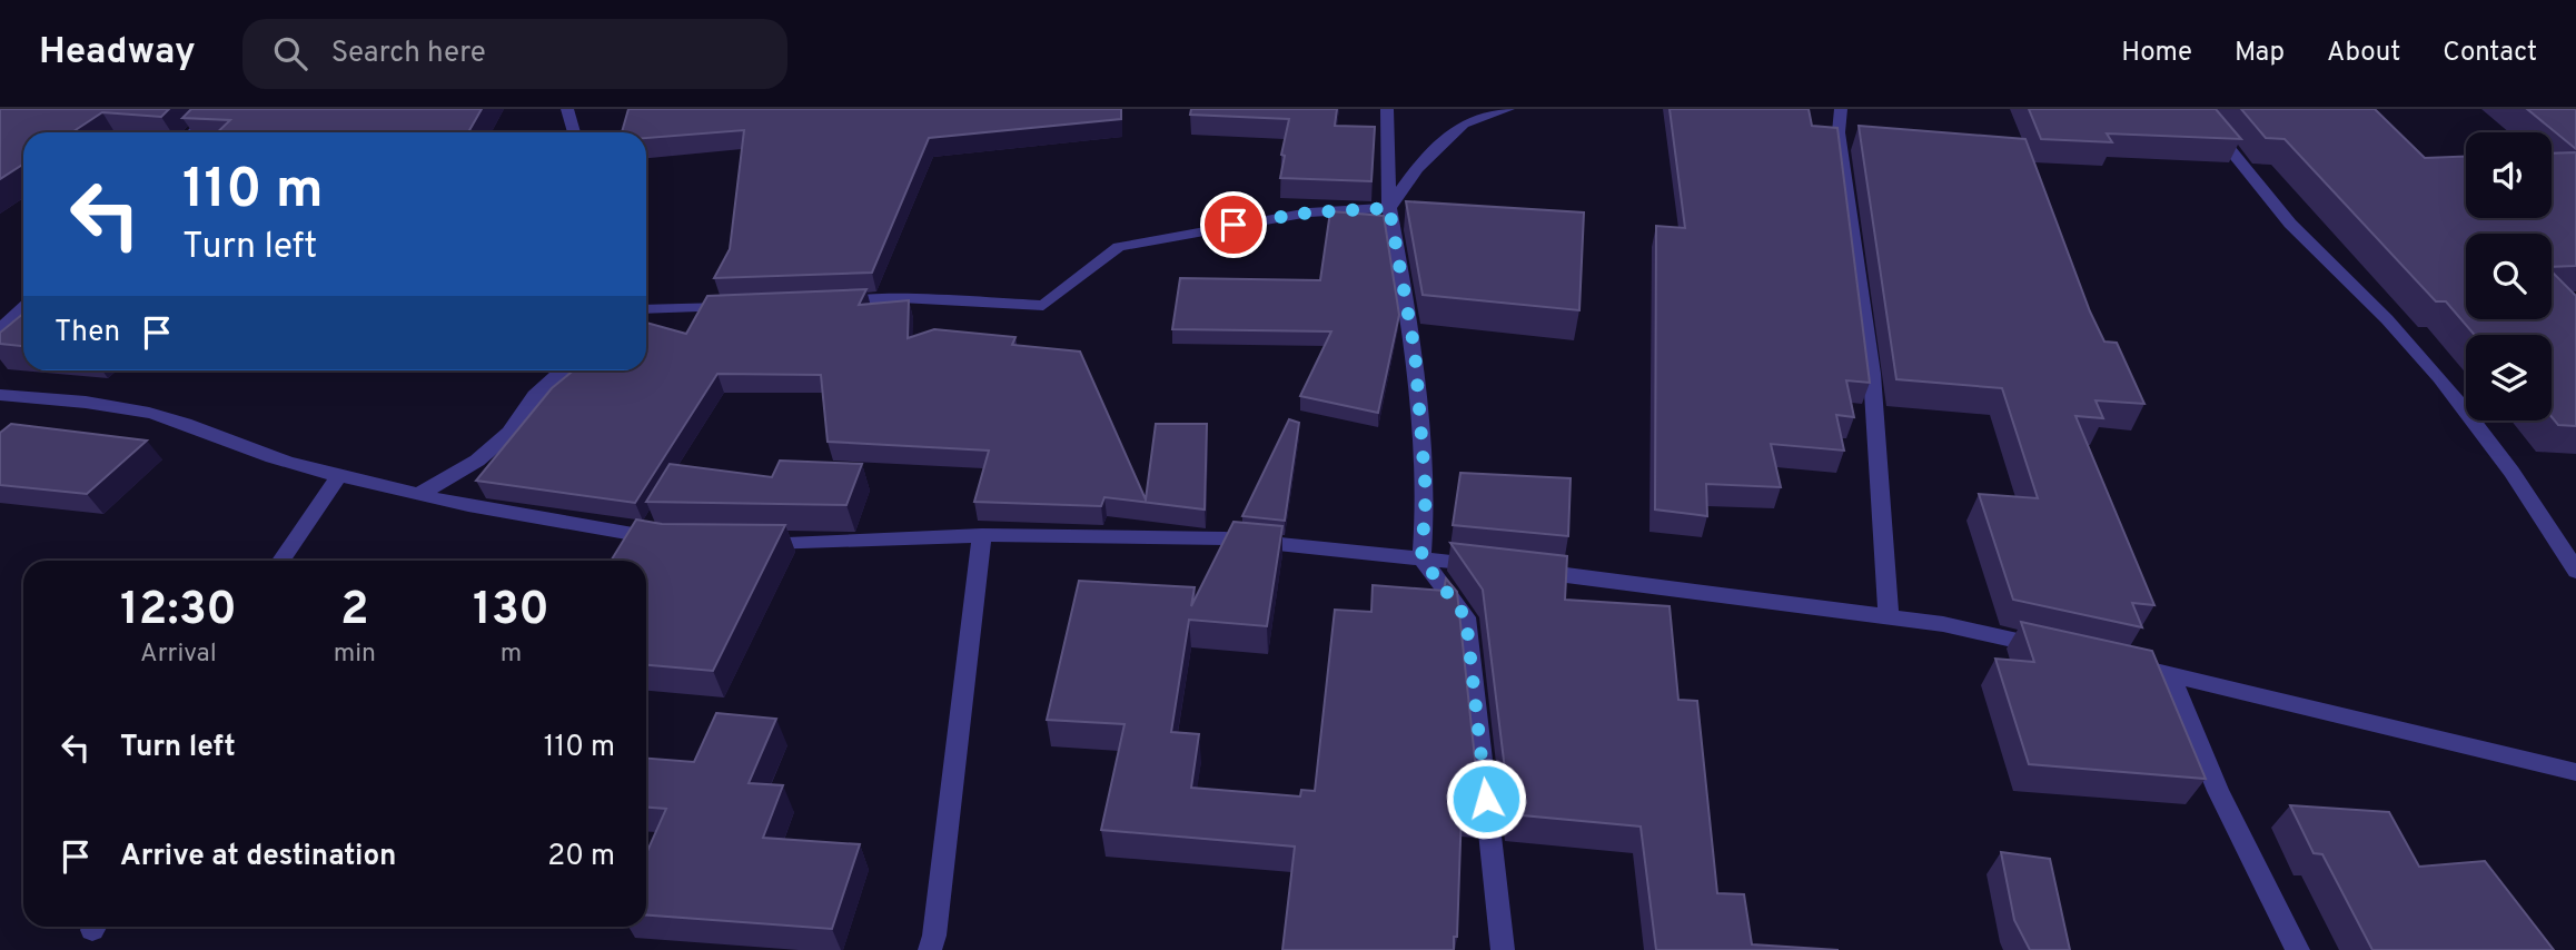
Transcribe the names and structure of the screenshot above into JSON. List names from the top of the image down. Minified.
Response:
{"page":{"header":"Headway","search":"Search here","nav":["Home","Map","About","Contact"],"turn":["110 m","Turn left"],"then":"Then","eta":["12:30","Arrival","2","min","130","m"],"list":[{"name":"Turn left","value":"110 m"},{"name":"Arrive at destination","value":"20 m"}]}}
